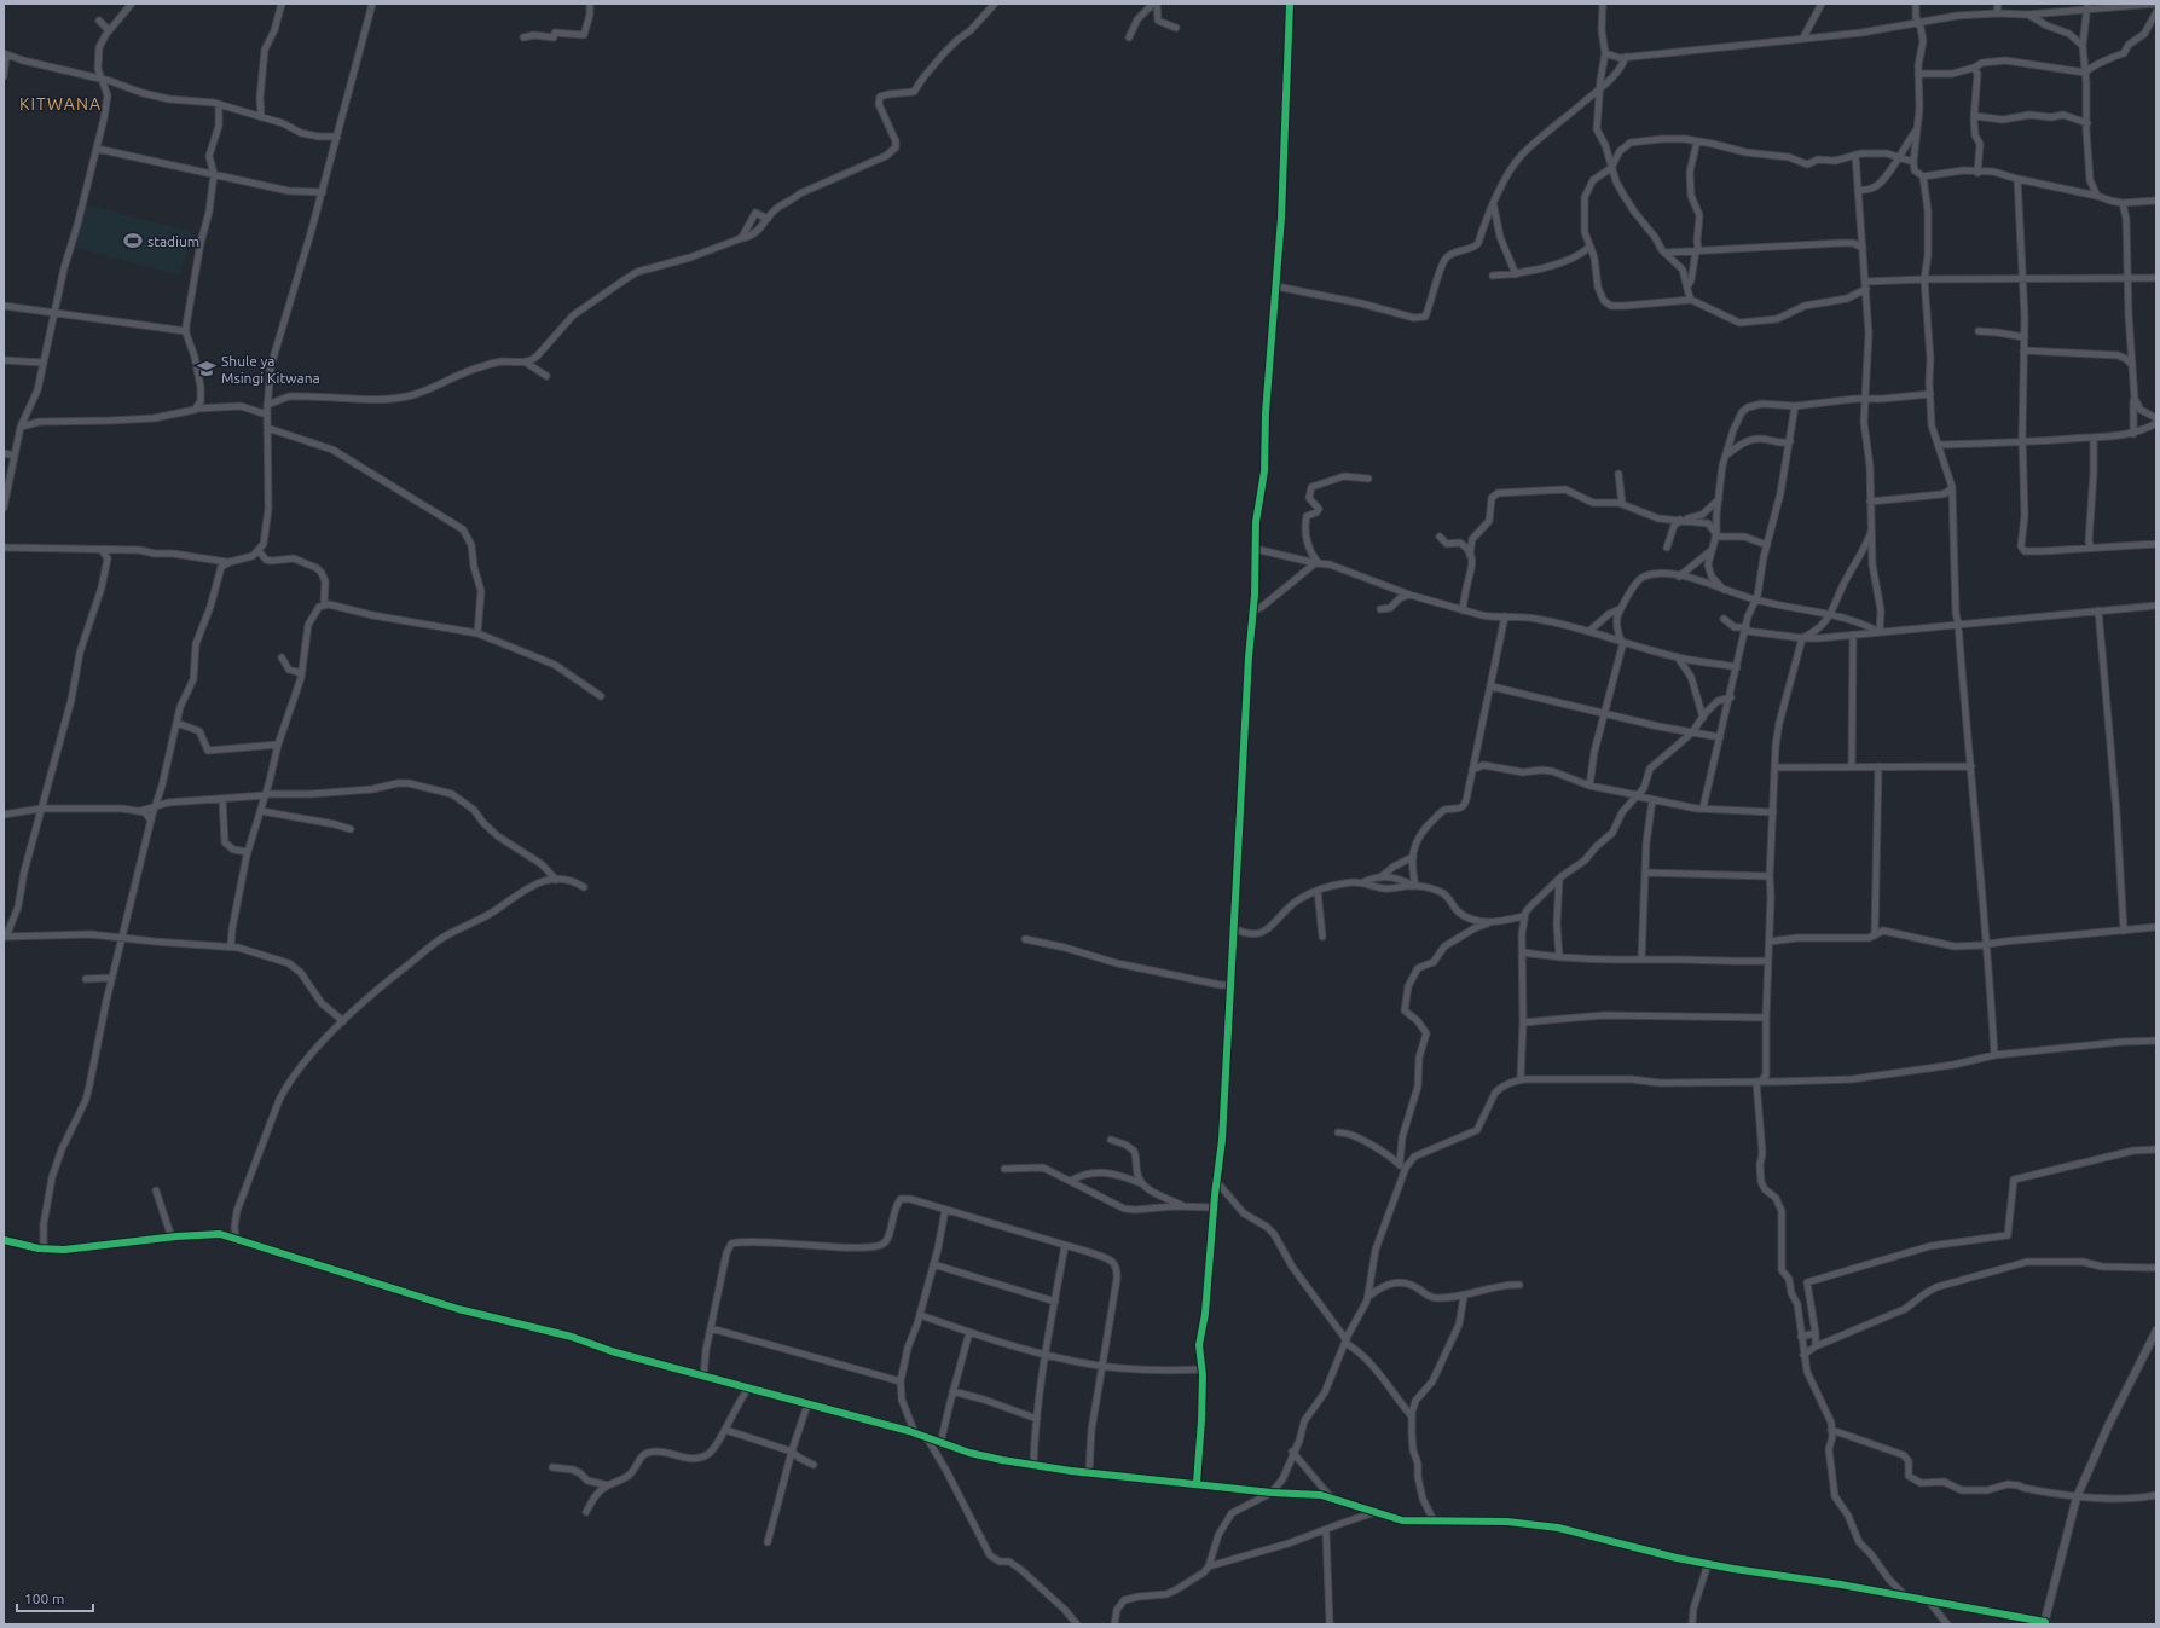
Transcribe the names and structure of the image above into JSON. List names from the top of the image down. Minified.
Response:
{"districts":["KITWANA"],"places":{"sports":["stadium"],"school or university":["Shule ya Msingi Kitwana"]},"scale_bar":"100 m"}
